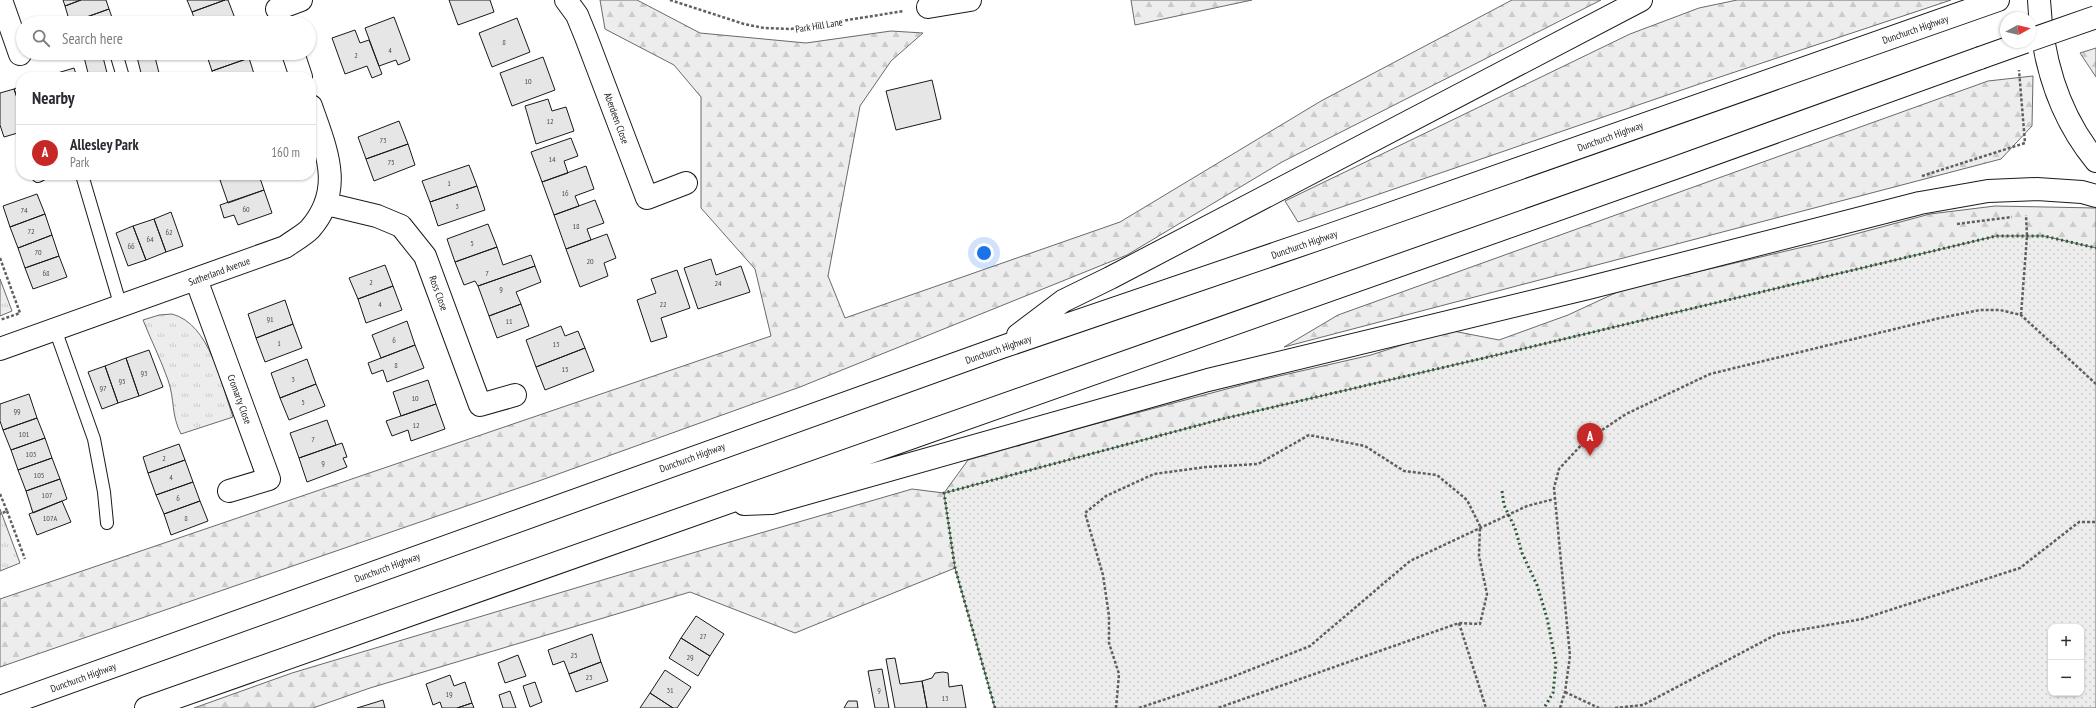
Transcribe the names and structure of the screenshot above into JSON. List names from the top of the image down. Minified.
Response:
{"streets":{"main road":["Dunchurch Highway","Aberdeen Close","Sutherland Avenue","Ross Close","Cromarty Close"],"path":["Park Hill Lane"]},"crossings":[["Sutherland Avenue","Ross Close"],["Sutherland Avenue","Cromarty Close"]],"house_numbers":["8","4","2","10","12","73","14","75","1","16","3","60","74","18","72","62","64","5","66","70","20","68","7","2","24","9","4","22","91","11","6","1","13","8","15","93","3","95","97","10","5","99","12","101","7","103","2","9","105","4","107","6","107A","8","27","25","29","23","31","9","19","13"],"north":"right","page":{"search":"Search here","heading":"Nearby","list":[{"mark":"A","name":"Allesley Park","note":"Park","value":"160 m"}],"pins":"A","map_buttons":["+","−"]}}
